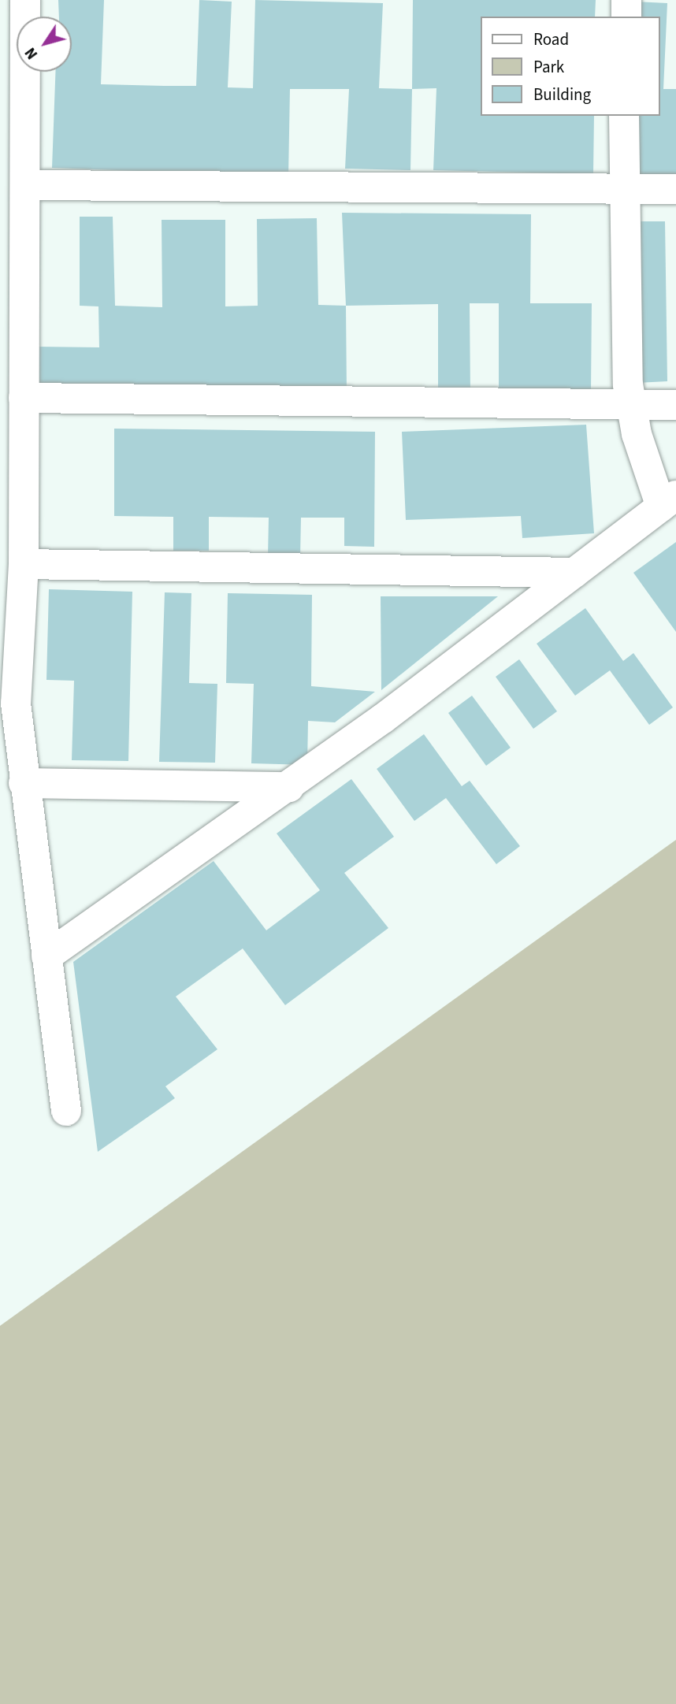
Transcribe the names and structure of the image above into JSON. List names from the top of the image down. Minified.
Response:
{"legend":["Road","Park","Building"],"north":"bottom left"}
